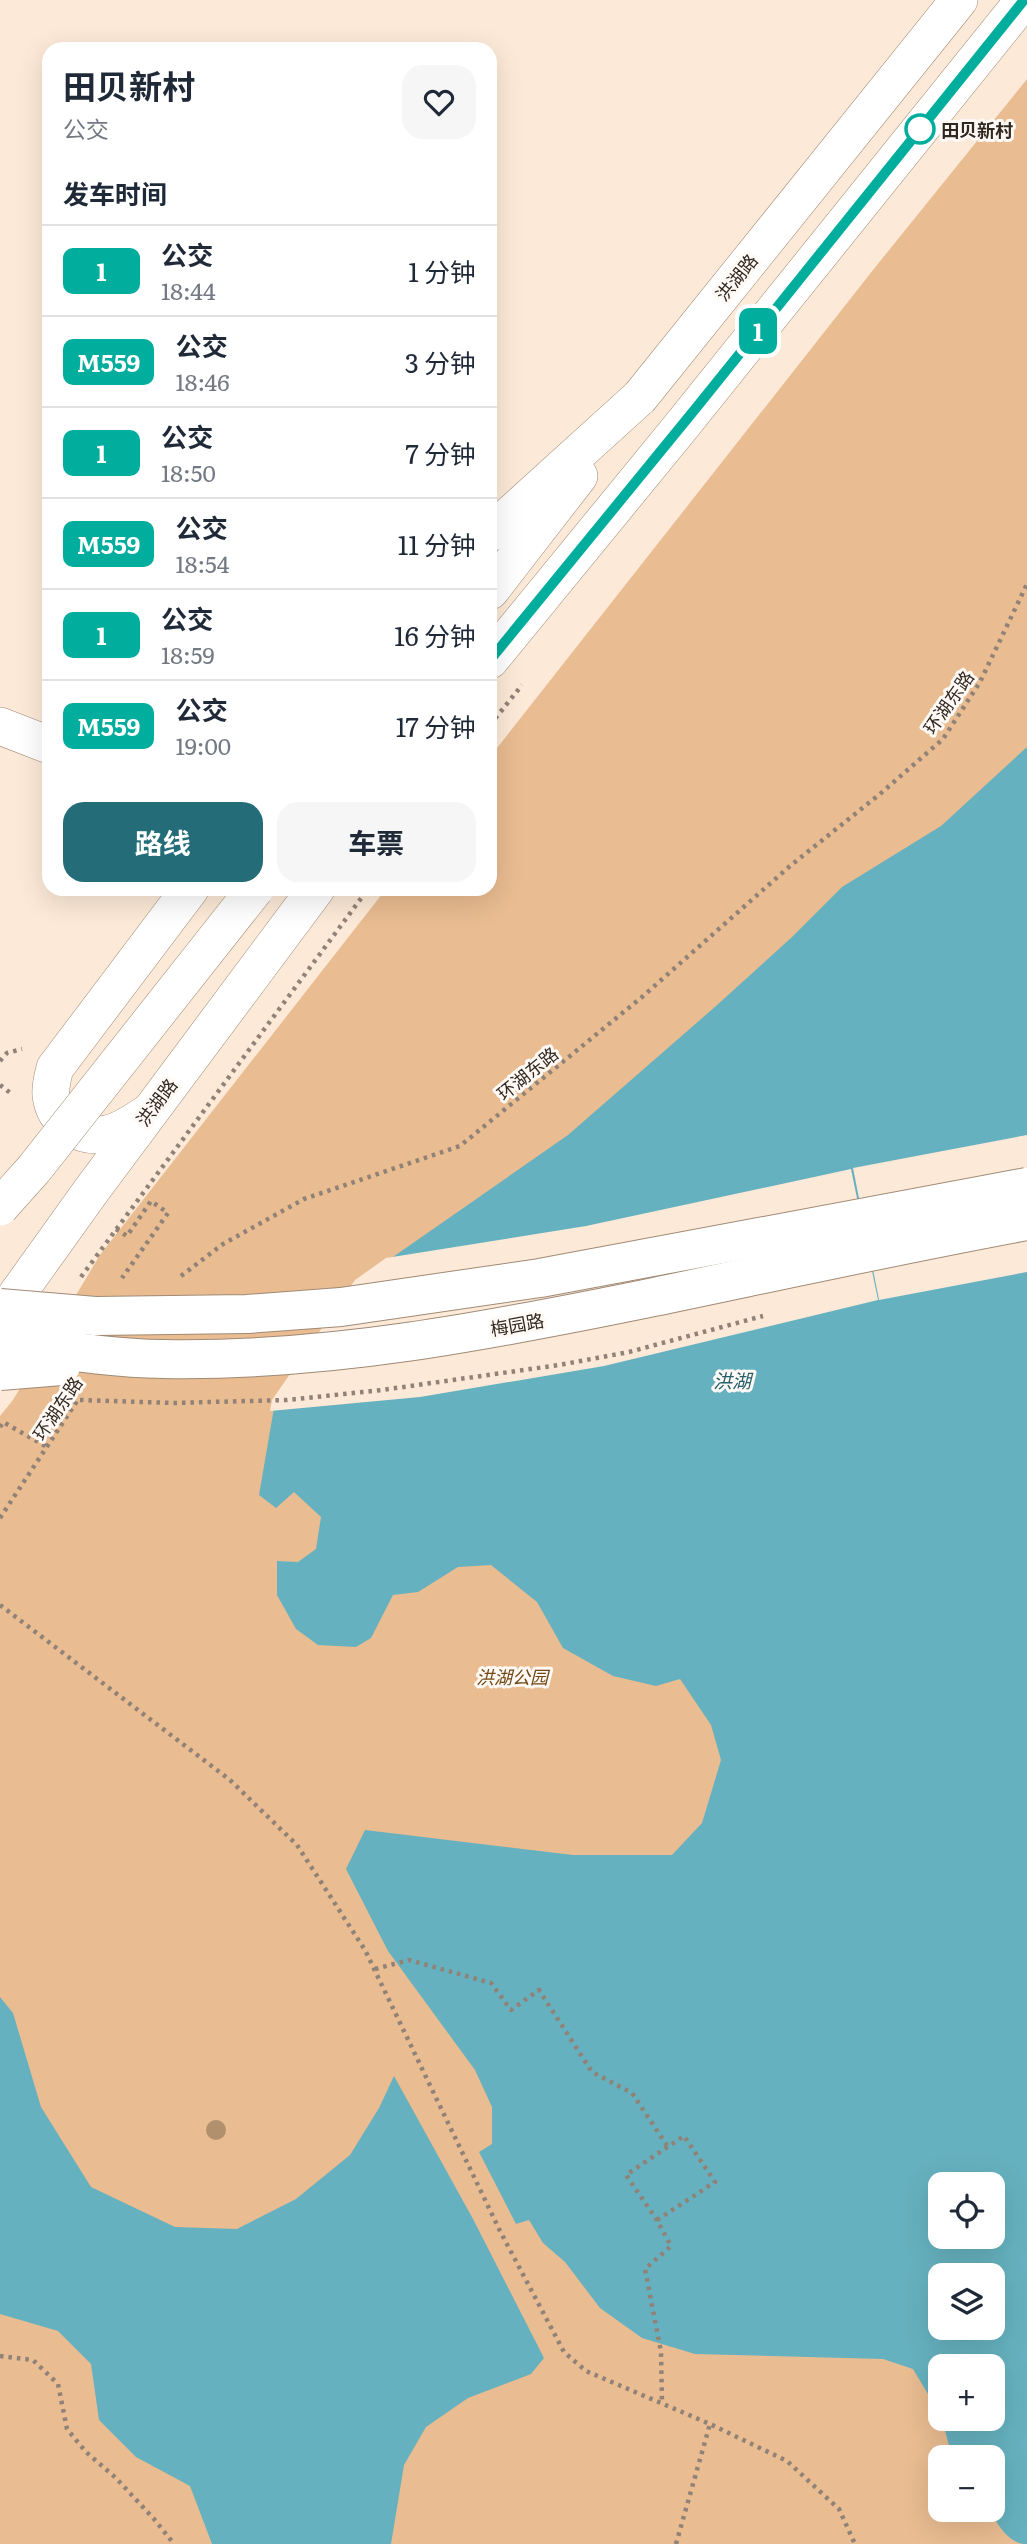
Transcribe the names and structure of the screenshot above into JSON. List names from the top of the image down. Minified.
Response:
{"streets":{"main road":["梅园路"],"street":["洪湖路"],"path":["环湖东路"]},"water":["洪湖"],"parks":["洪湖公园"],"places":["田贝新村"],"lines":["bus line 1"],"page":{"on_map":"1","heading":[["田贝新村","公交"],"发车时间"],"list":[{"mark":"1","name":"公交","note":"18:44","value":"1 分钟"},{"mark":"M559","name":"公交","note":"18:46","value":"3 分钟"},{"mark":"1","name":"公交","note":"18:50","value":"7 分钟"},{"mark":"M559","name":"公交","note":"18:54","value":"11 分钟"},{"mark":"1","name":"公交","note":"18:59","value":"16 分钟"},{"mark":"M559","name":"公交","note":"19:00","value":"17 分钟"}],"buttons":["路线","车票"],"map_buttons":["+","−"]}}
